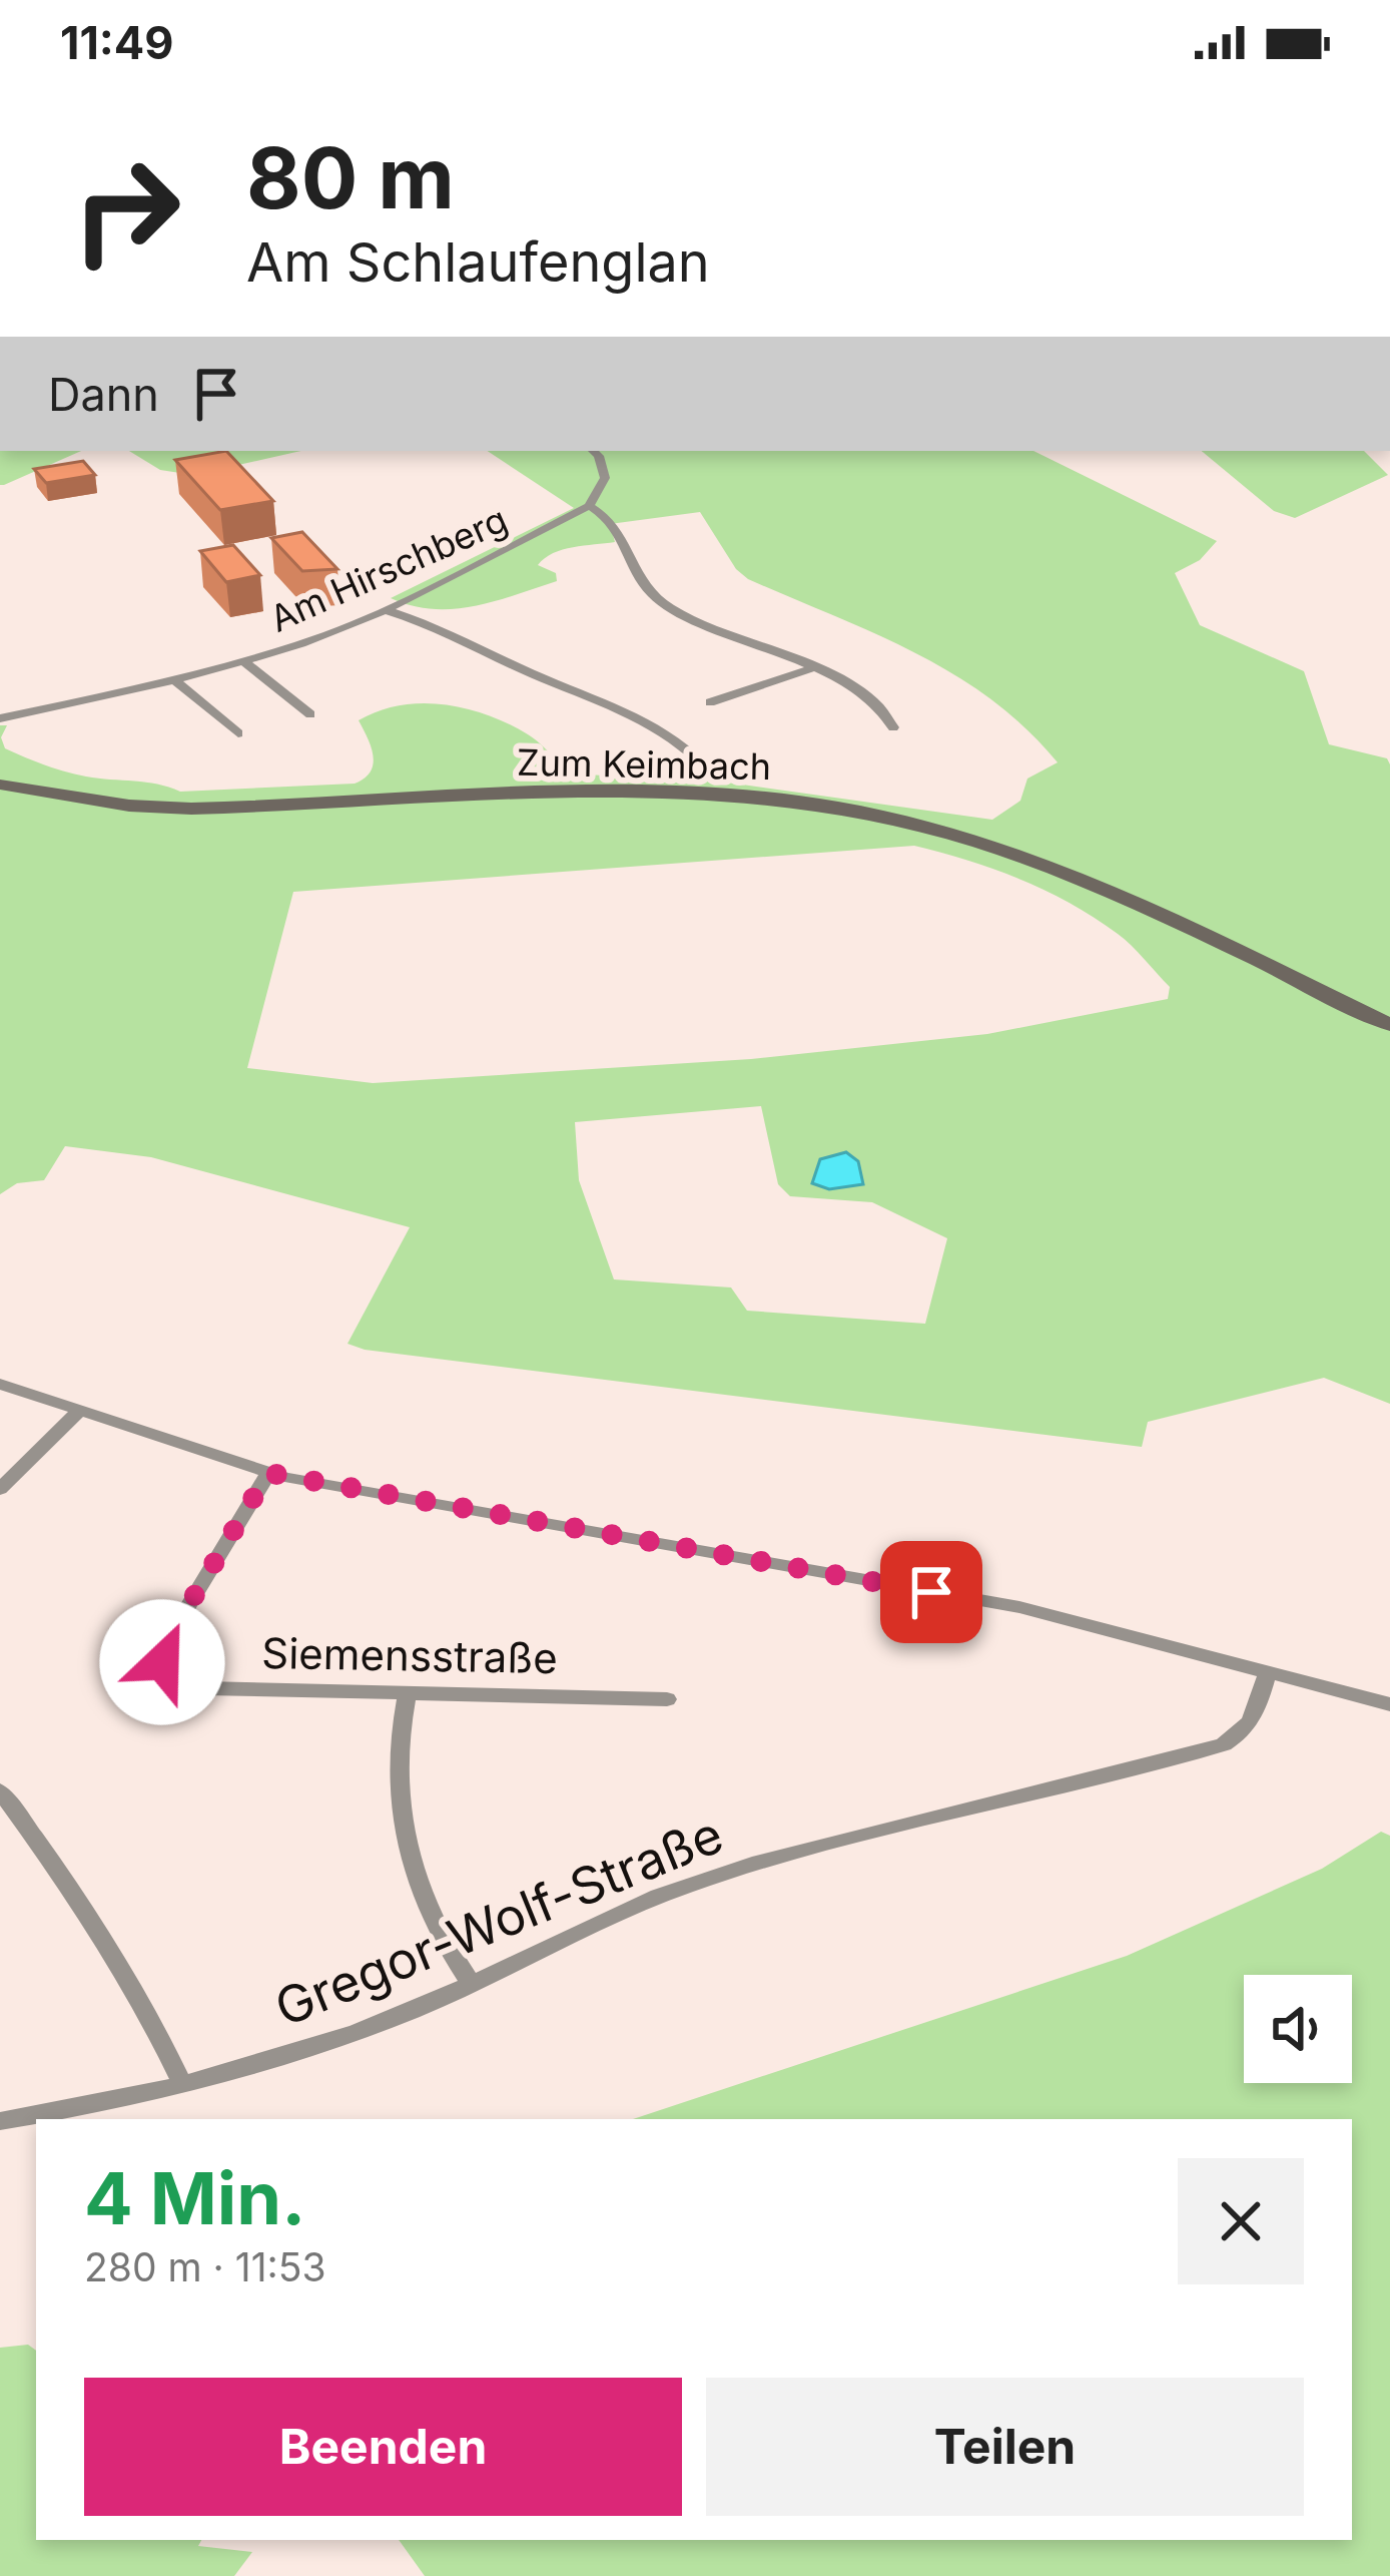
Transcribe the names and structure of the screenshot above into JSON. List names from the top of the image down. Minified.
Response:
{"streets":{"street":["Am Hirschberg","Zum Keimbach","Siemensstraße","Gregor-Wolf-Straße"]},"page":{"status":"11:49","turn":["80 m","Am Schlaufenglan"],"then":"Dann","heading":["4 Min.","280 m · 11:53"],"buttons":["Beenden","Teilen"]}}
